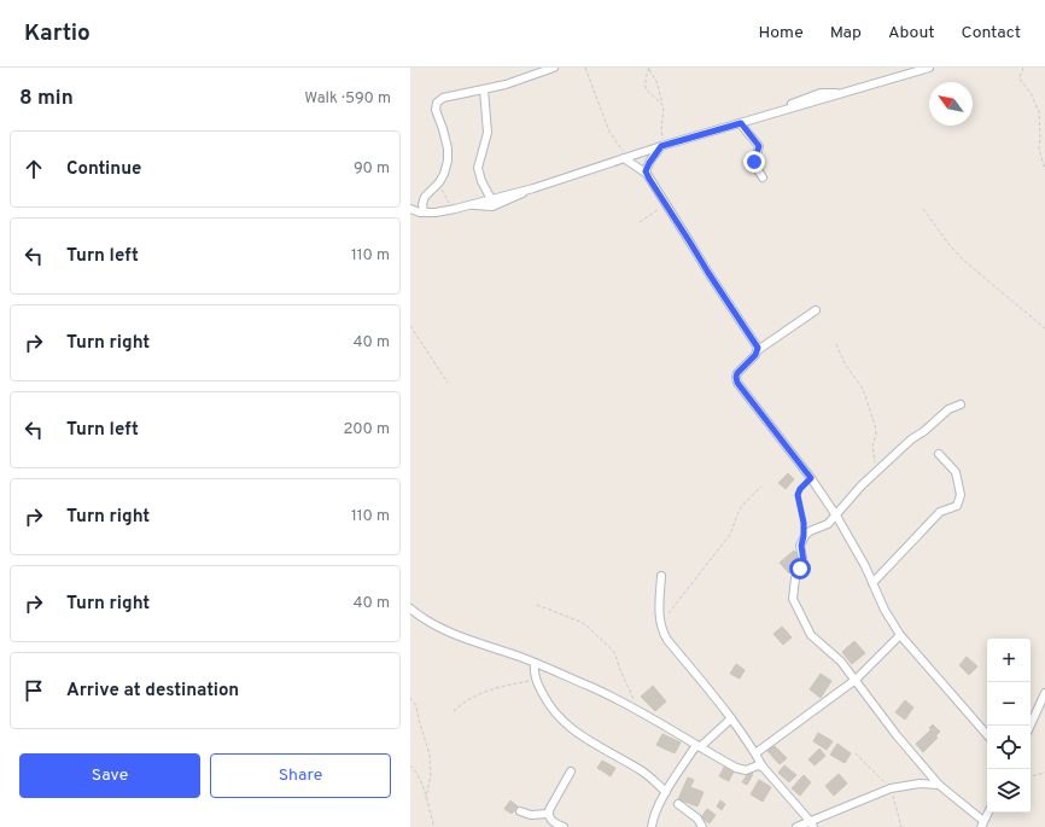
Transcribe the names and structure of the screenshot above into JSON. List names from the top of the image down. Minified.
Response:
{"north":"top left","page":{"header":"Kartio","nav":["Home","Map","About","Contact"],"heading":["8 min","Walk · 590 m"],"list":[["Continue","90 m"],["Turn left","110 m"],["Turn right","40 m"],["Turn left","200 m"],["Turn right","110 m"],["Turn right","40 m"],"Arrive at destination"],"map_buttons":["+","−"],"buttons":["Save","Share"]}}
